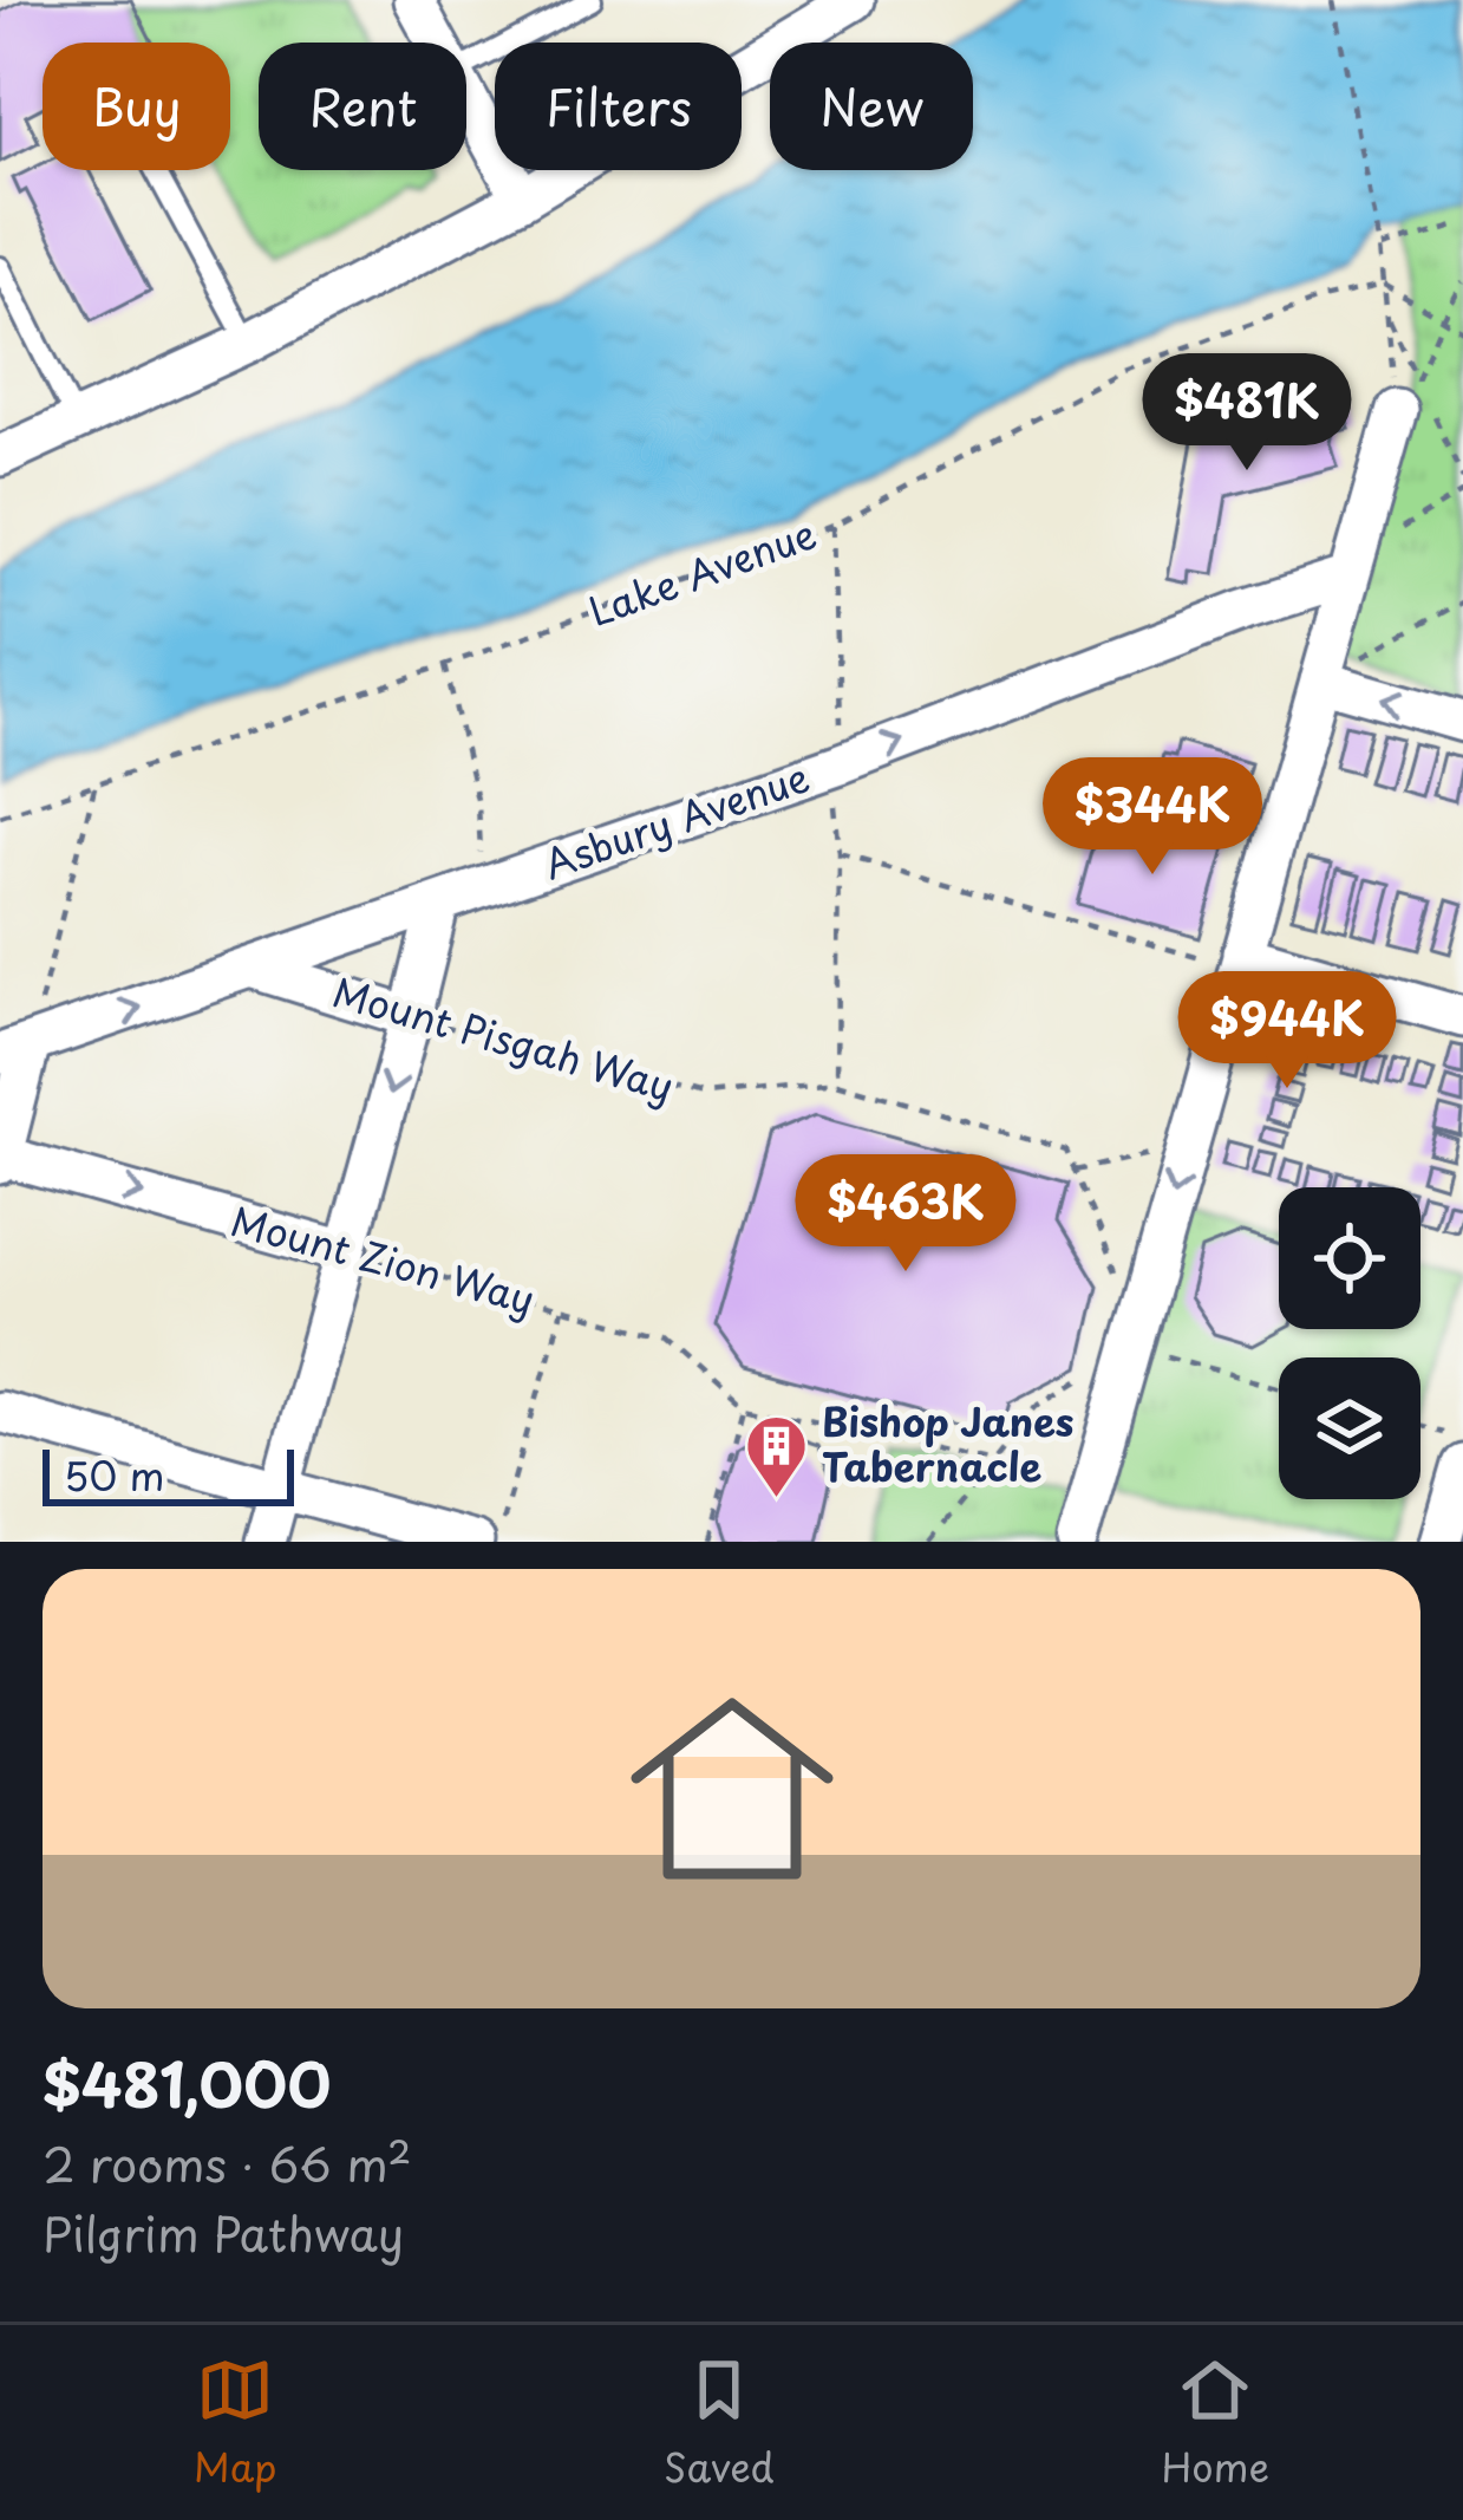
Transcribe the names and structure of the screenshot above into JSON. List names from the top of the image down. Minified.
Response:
{"streets":{"street":["Asbury Avenue","Mount Pisgah Way","Mount Zion Way"],"path":["Lake Avenue"]},"crossings":[["Asbury Avenue","Mount Pisgah Way"]],"one_way":["Asbury Avenue"],"places":{"building":["Bishop Janes Tabernacle"]},"scale_bar":"50 m","page":{"chip":["Buy","Rent","Filters","New"],"price":["$481K","$344K","$944K","$463K"],"scale":"50 m","list":[{"name":"$481,000","note":"2 rooms · 66 m² · Pilgrim Pathway"}],"tabs":["Map","Saved","Home"]}}
